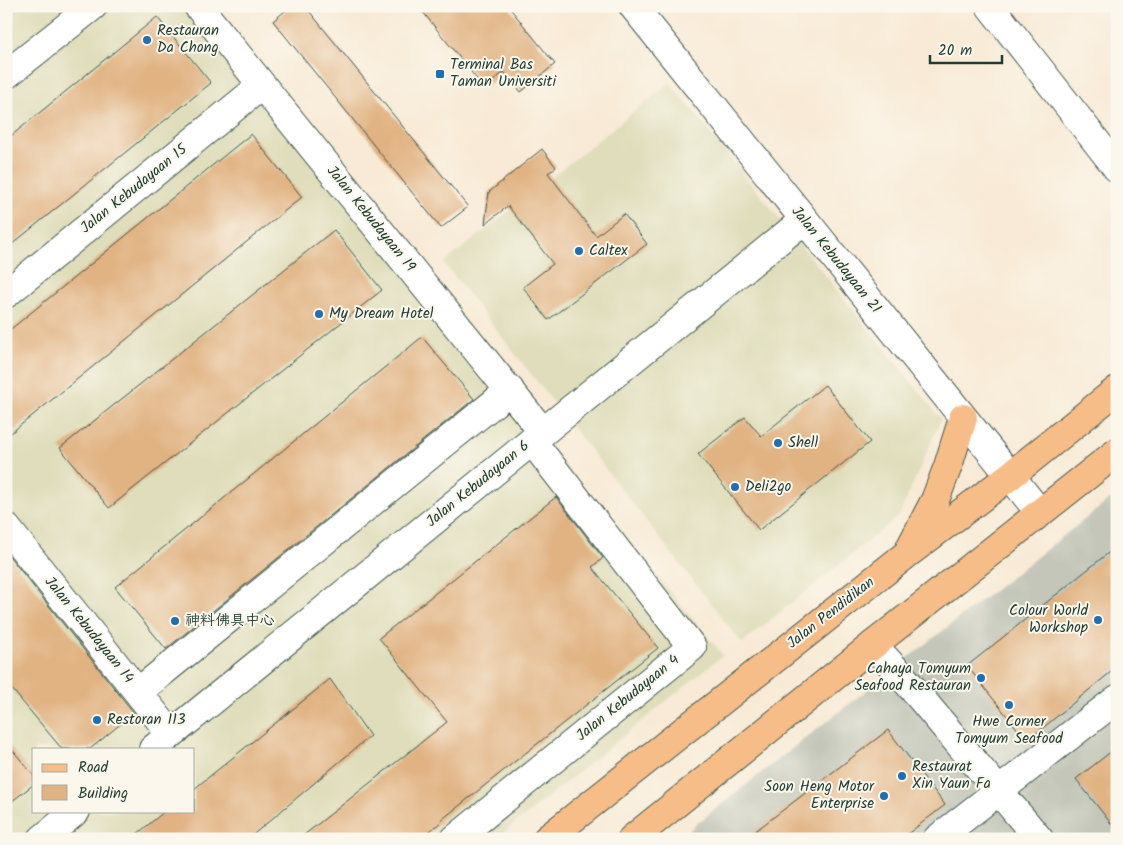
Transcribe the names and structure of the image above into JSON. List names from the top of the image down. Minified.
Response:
{"streets":{"main road":["Jalan Pendidikan"],"street":["Jalan Kebudayaan 15","Jalan Kebudayaan 19","Jalan Kebudayaan 21","Jalan Kebudayaan 6","Jalan Kebudayaan 14","Jalan Kebudayaan 4"]},"crossings":[["Jalan Kebudayaan 15","Jalan Kebudayaan 19"],["Jalan Kebudayaan 19","Jalan Kebudayaan 6"],["Jalan Kebudayaan 19","Jalan Kebudayaan 4"],["Jalan Kebudayaan 21","Jalan Kebudayaan 6"],["Jalan Kebudayaan 21","Jalan Pendidikan"],["Jalan Kebudayaan 6","Jalan Kebudayaan 14"],["Jalan Kebudayaan 6","Jalan Kebudayaan 4"]],"places":{"other":["Restauran Da Chong","Caltex","My Dream Hotel","Shell","Deli2go","Colour World Workshop","神料佛具中心","Cahaya Tomyum Seafood Restauran","Hwe Corner Tomyum Seafood","Restoran 113","Restaurat Xin Yaun Fa","Soon Heng Motor Enterprise"],"transit":["Terminal Bas Taman Universiti"]},"legend":["Road","Building"],"scale_bar":"20 m"}
